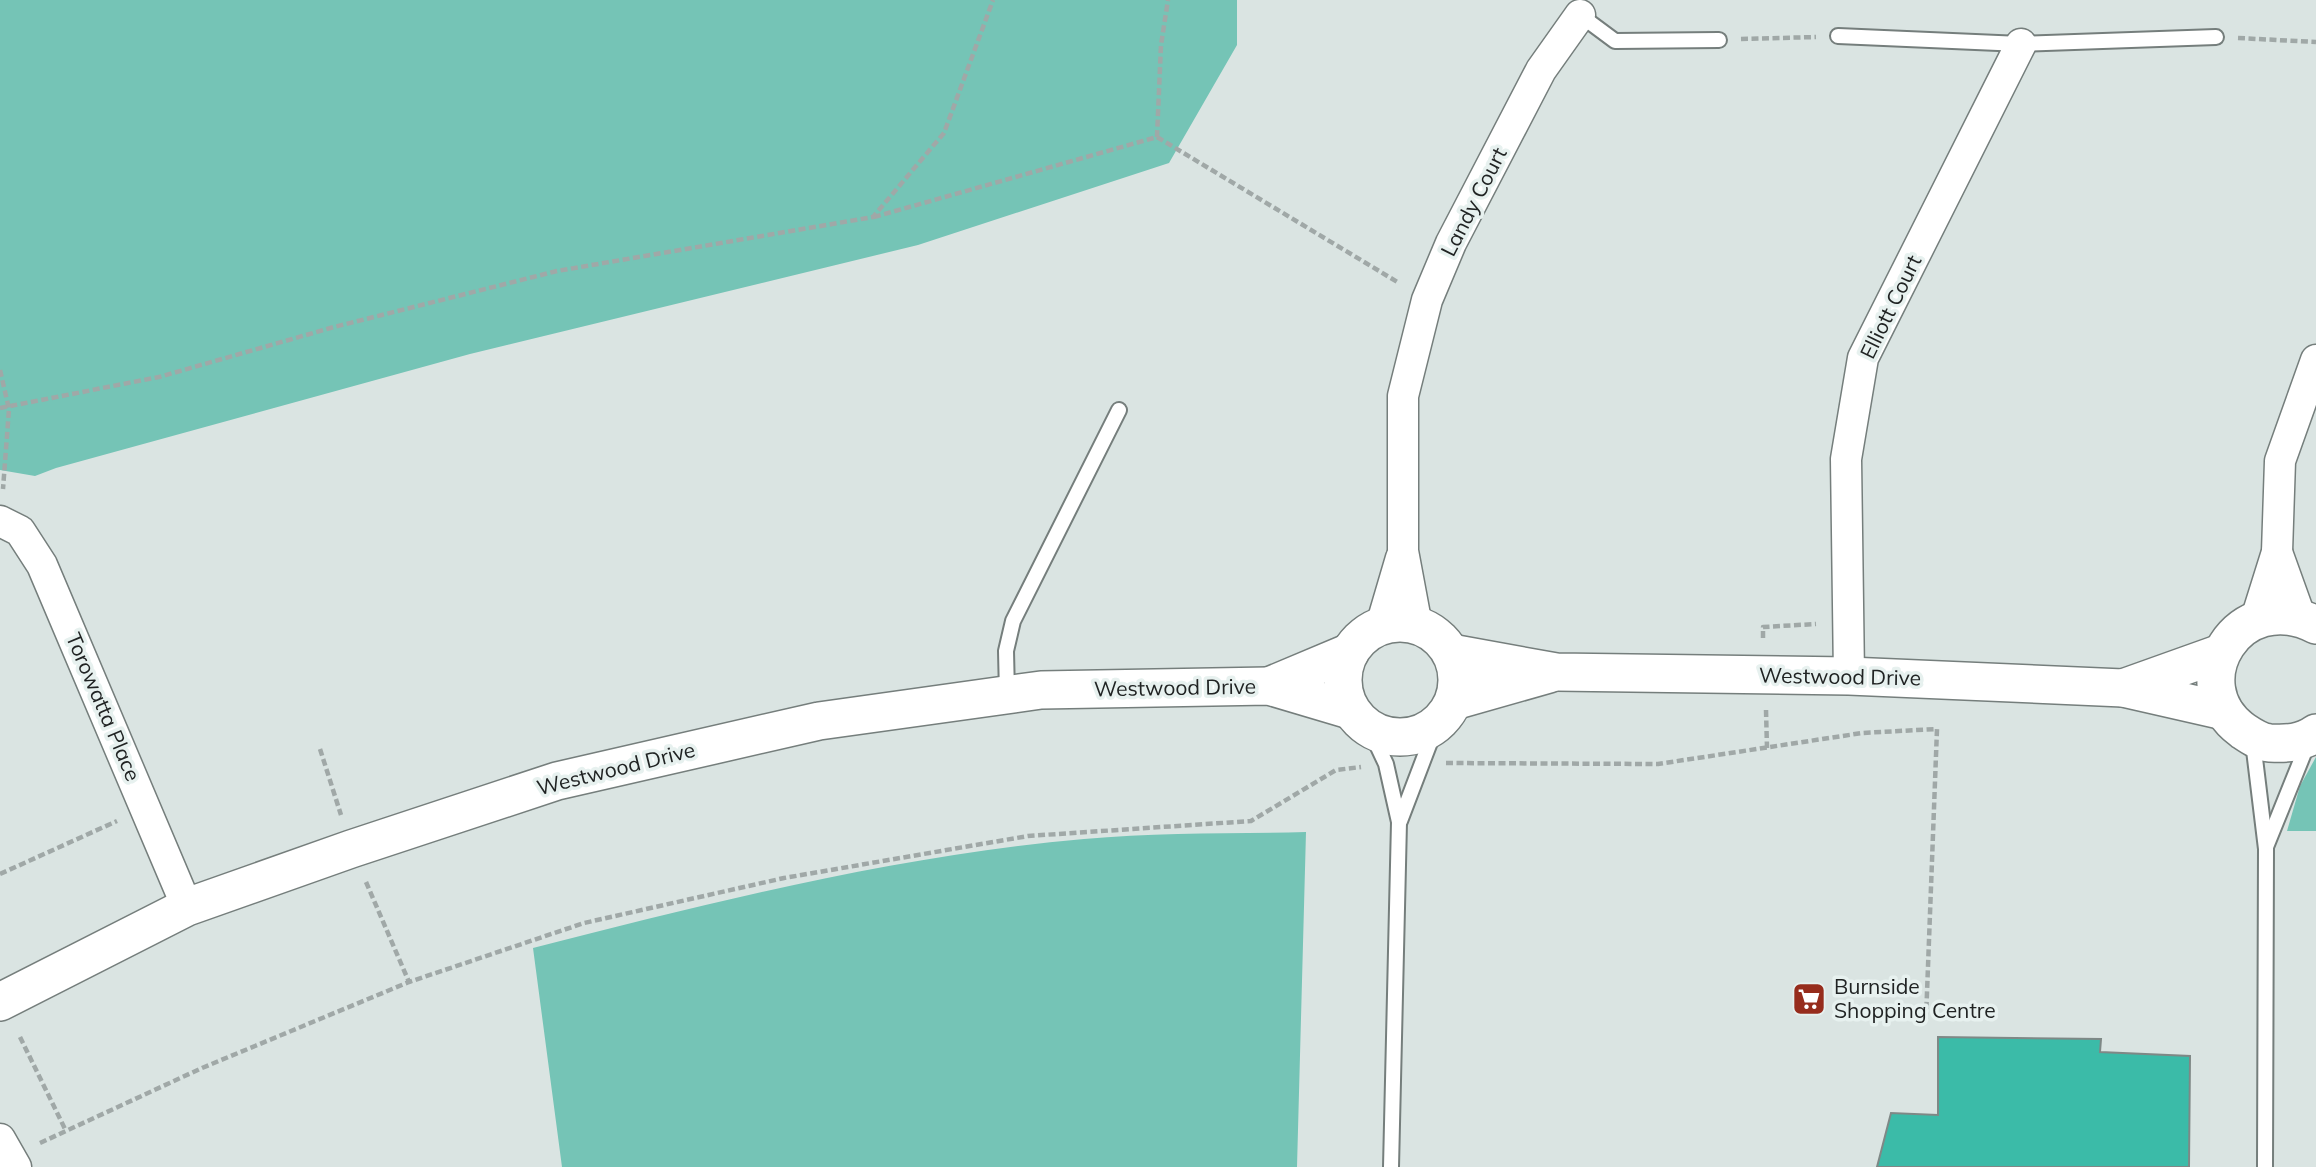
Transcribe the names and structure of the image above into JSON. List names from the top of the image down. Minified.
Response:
{"streets":{"street":["Landy Court","Elliott Court","Westwood Drive","Torowatta Place"]},"crossings":[["Landy Court","Westwood Drive"],["Elliott Court","Westwood Drive"],["Westwood Drive","Torowatta Place"]],"places":{"supermarket":["Burnside Shopping Centre"]}}
